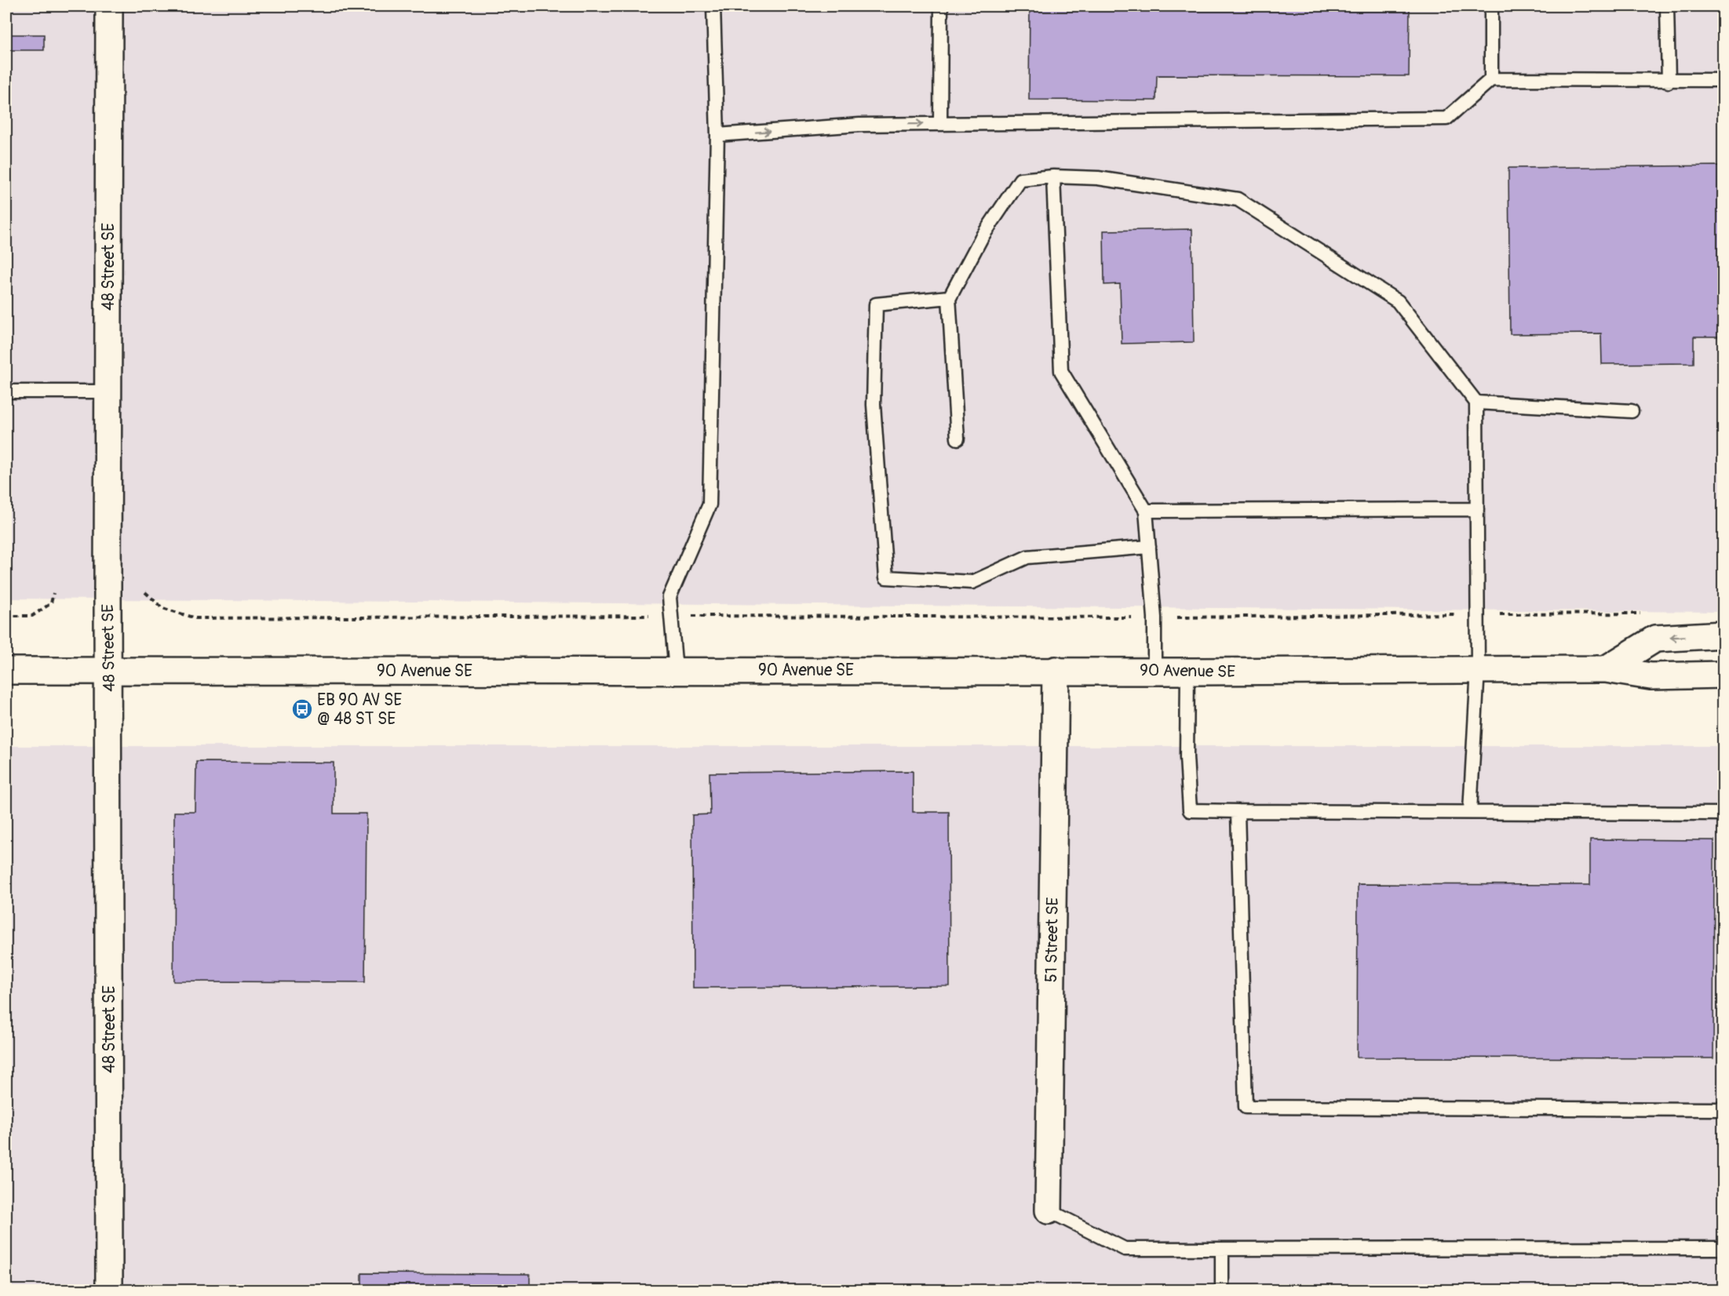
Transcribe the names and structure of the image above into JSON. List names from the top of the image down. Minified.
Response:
{"streets":{"street":["48 Street SE","90 Avenue SE","51 Street SE"]},"crossings":[["48 Street SE","90 Avenue SE"],["90 Avenue SE","51 Street SE"]],"places":{"bus stop":["EB 90 AV SE @ 48 ST SE"]}}
